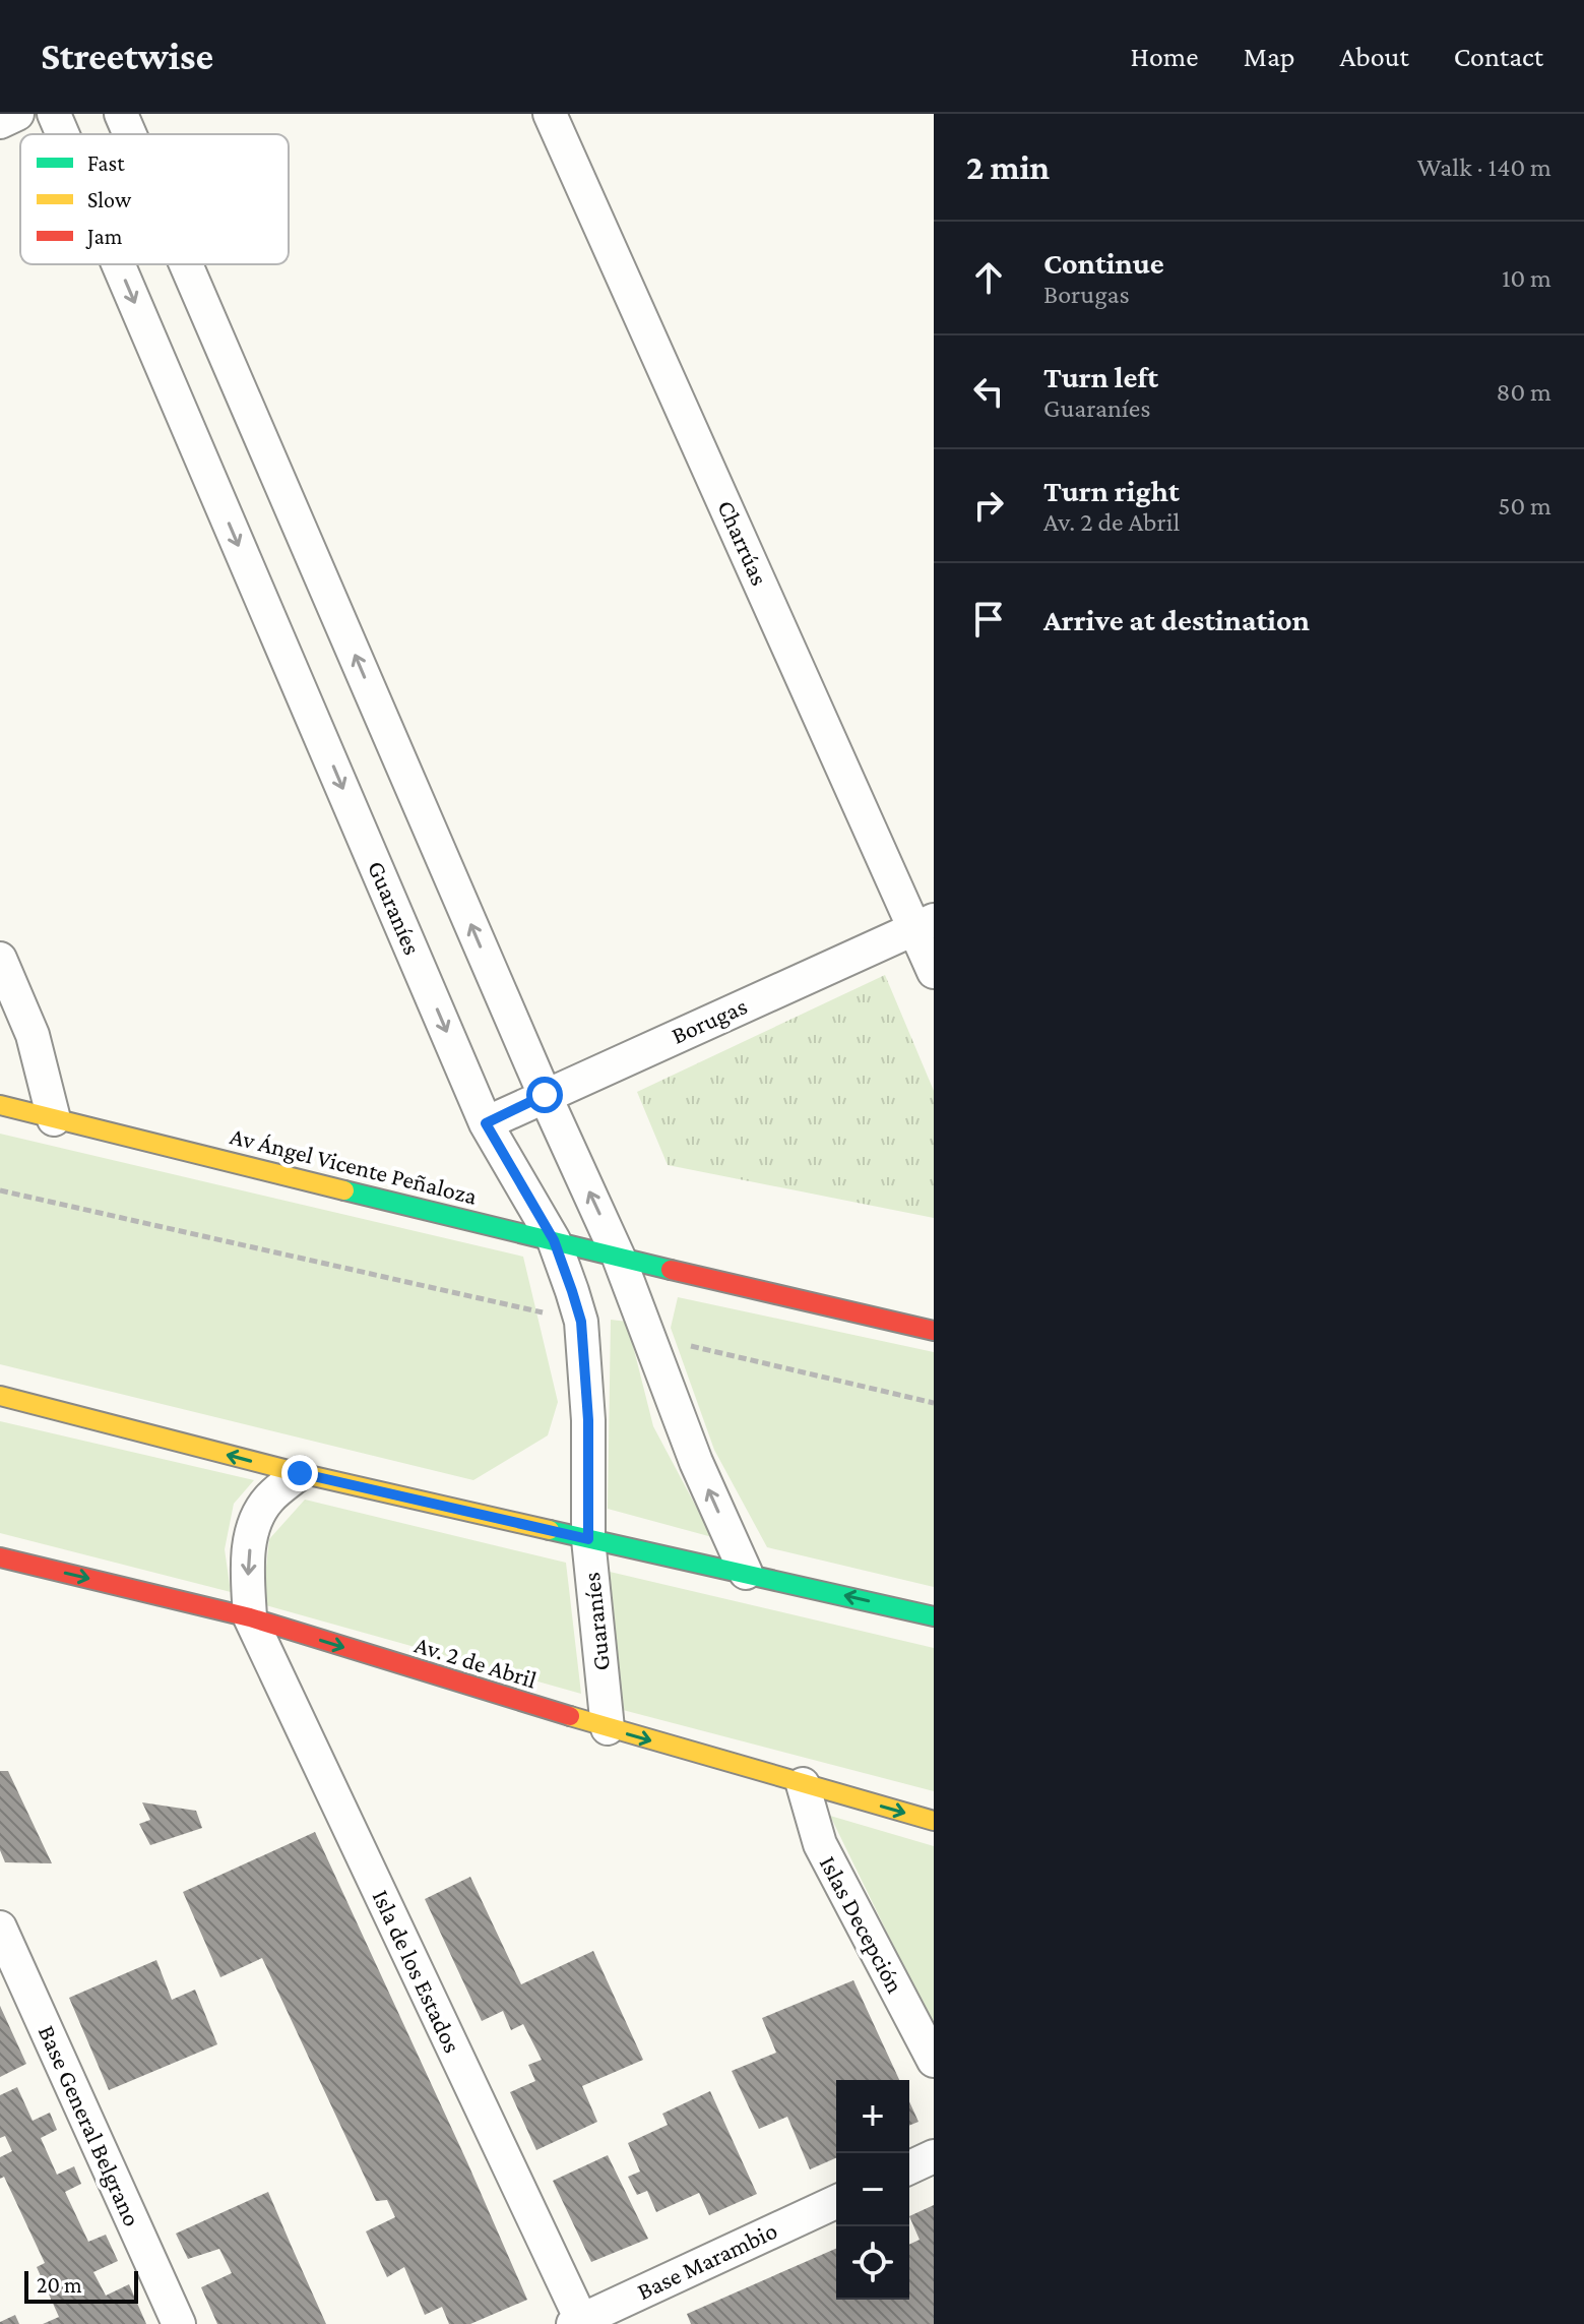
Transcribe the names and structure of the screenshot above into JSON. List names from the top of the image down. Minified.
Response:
{"streets":{"main road":["Av Ángel Vicente Peñaloza","Av. 2 de Abril"],"street":["Charrúas","Guaraníes","Borugas","Islas Decepción","Isla de los Estados","Base General Belgrano","Base Marambio"]},"crossings":[["Charrúas","Borugas"],["Guaraníes","Borugas"],["Guaraníes","Av Ángel Vicente Peñaloza"],["Guaraníes","Av. 2 de Abril"],["Av. 2 de Abril","Islas Decepción"],["Av. 2 de Abril","Isla de los Estados"],["Isla de los Estados","Base Marambio"]],"legend":["Fast","Slow","Jam"],"scale_bar":"20 m","page":{"header":"Streetwise","nav":["Home","Map","About","Contact"],"heading":["2 min","Walk · 140 m"],"list":[["Continue","Borugas","10 m"],["Turn left","Guaraníes","80 m"],["Turn right","Av. 2 de Abril","50 m"],"Arrive at destination"],"map_buttons":["+","−"],"scale":"20 m"}}
